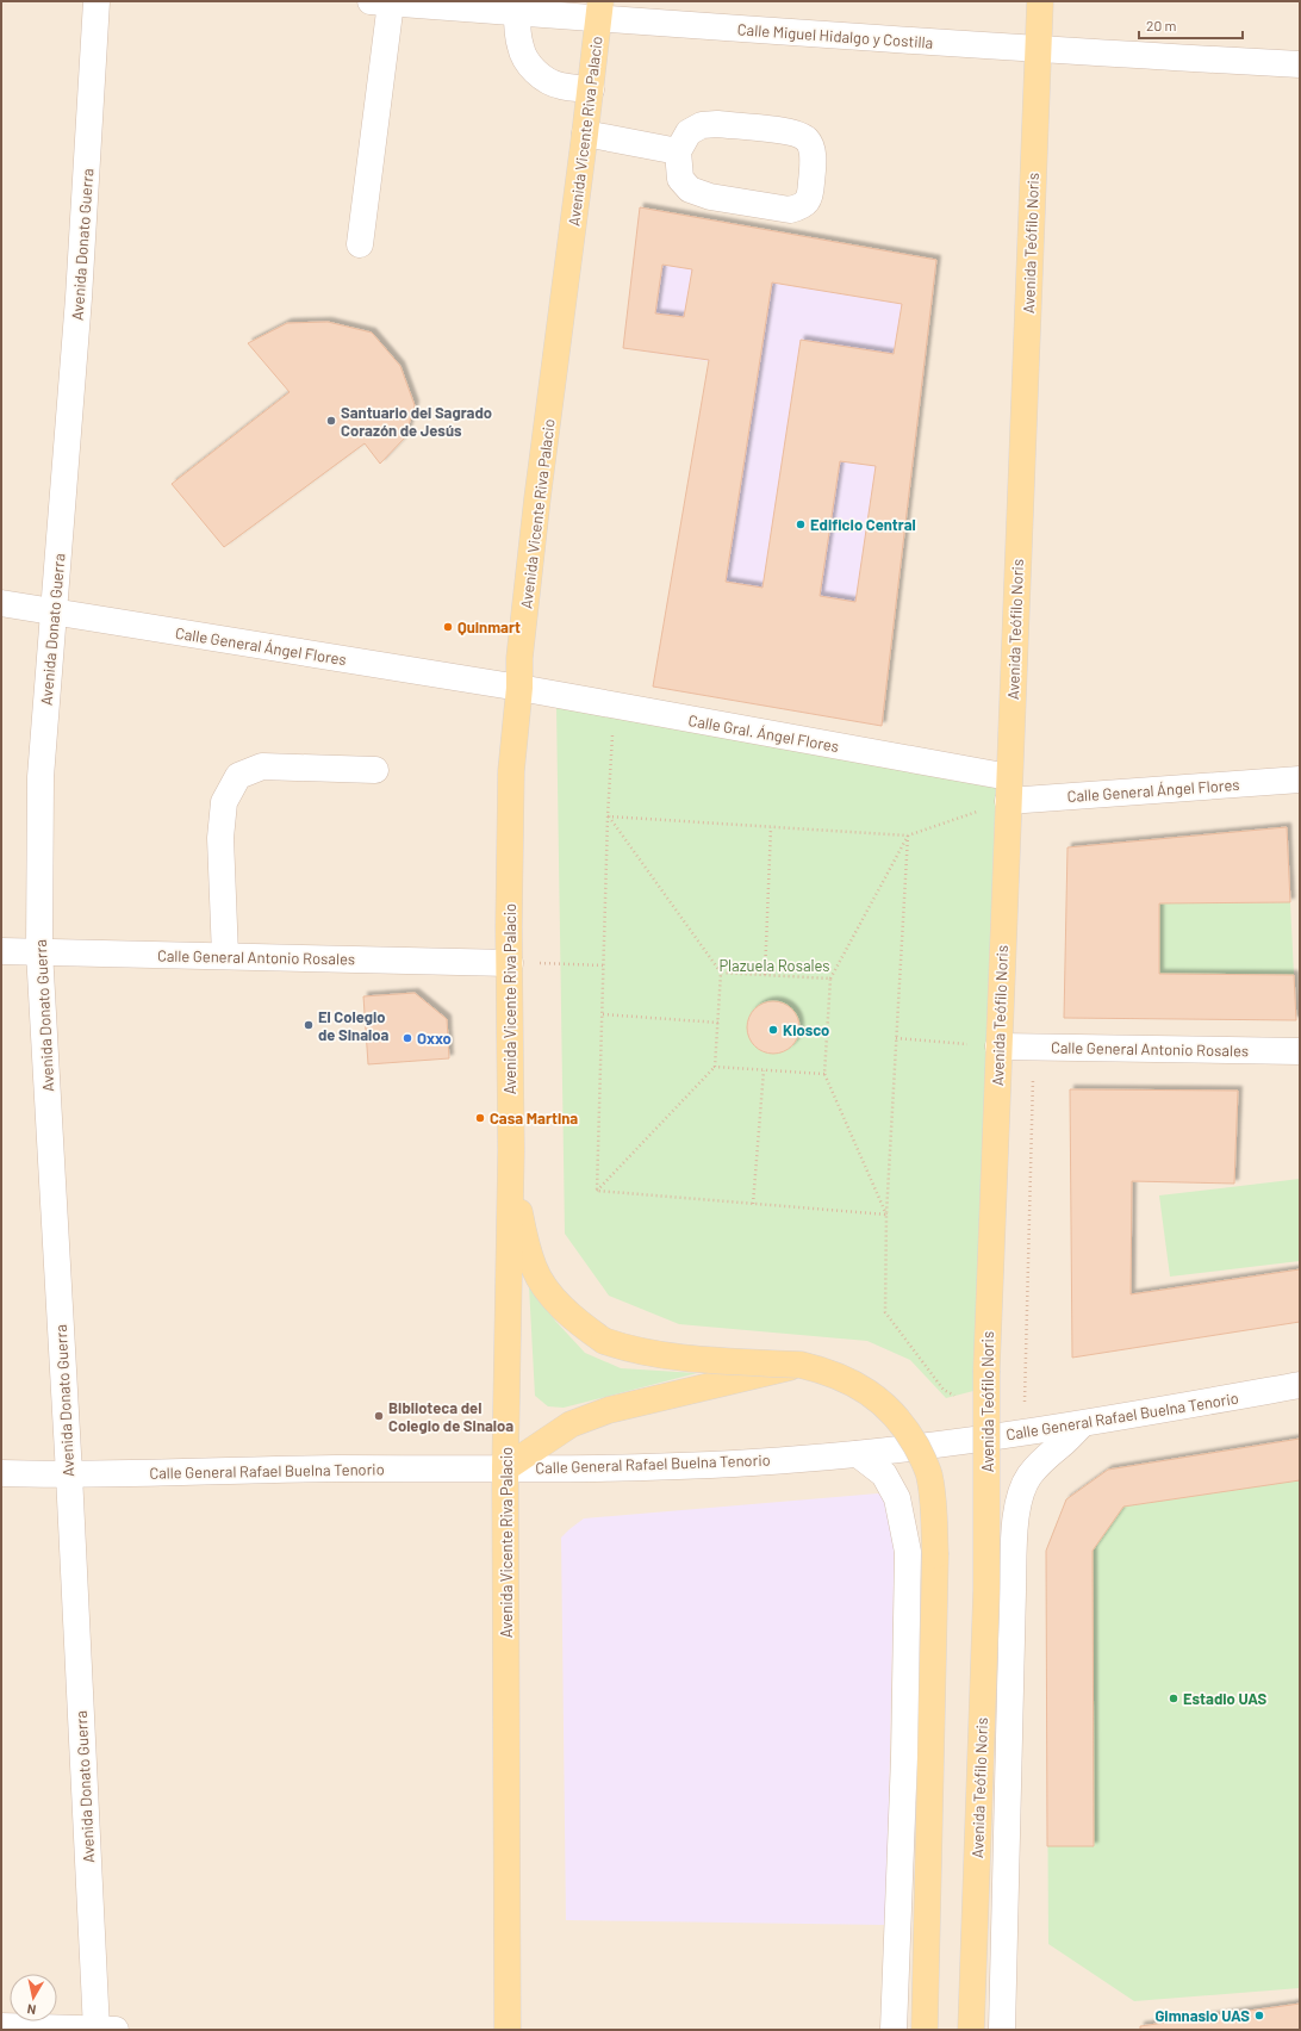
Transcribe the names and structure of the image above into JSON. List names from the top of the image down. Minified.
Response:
{"streets":{"main road":["Avenida Vicente Riva Palacio","Avenida Teófilo Noris"],"street":["Calle Miguel Hidalgo y Costilla","Avenida Donato Guerra","Calle General Ángel Flores","Calle Gral. Ángel Flores","Calle General Antonio Rosales","Calle General Rafael Buelna Tenorio"]},"crossings":[["Calle Miguel Hidalgo y Costilla","Avenida Vicente Riva Palacio"],["Calle Miguel Hidalgo y Costilla","Avenida Teófilo Noris"],["Avenida Vicente Riva Palacio","Calle General Ángel Flores"],["Avenida Vicente Riva Palacio","Calle Gral. Ángel Flores"],["Avenida Vicente Riva Palacio","Calle General Antonio Rosales"],["Avenida Vicente Riva Palacio","Calle General Rafael Buelna Tenorio"],["Avenida Teófilo Noris","Calle General Ángel Flores"],["Avenida Teófilo Noris","Calle Gral. Ángel Flores"],["Avenida Teófilo Noris","Calle General Antonio Rosales"],["Avenida Donato Guerra","Calle General Ángel Flores"],["Avenida Donato Guerra","Calle General Antonio Rosales"],["Avenida Donato Guerra","Calle General Rafael Buelna Tenorio"],["Calle General Ángel Flores","Calle Gral. Ángel Flores"]],"parks":["Plazuela Rosales"],"places":["Santuario del Sagrado Corazón de Jesús","Edificio Central","Quinmart","El Colegio de Sinaloa","Kiosco","Oxxo","Casa Martina","Biblioteca del Colegio de Sinaloa","Estadio UAS","Gimnasio UAS"],"scale_bar":"20 m","north":"bottom"}
